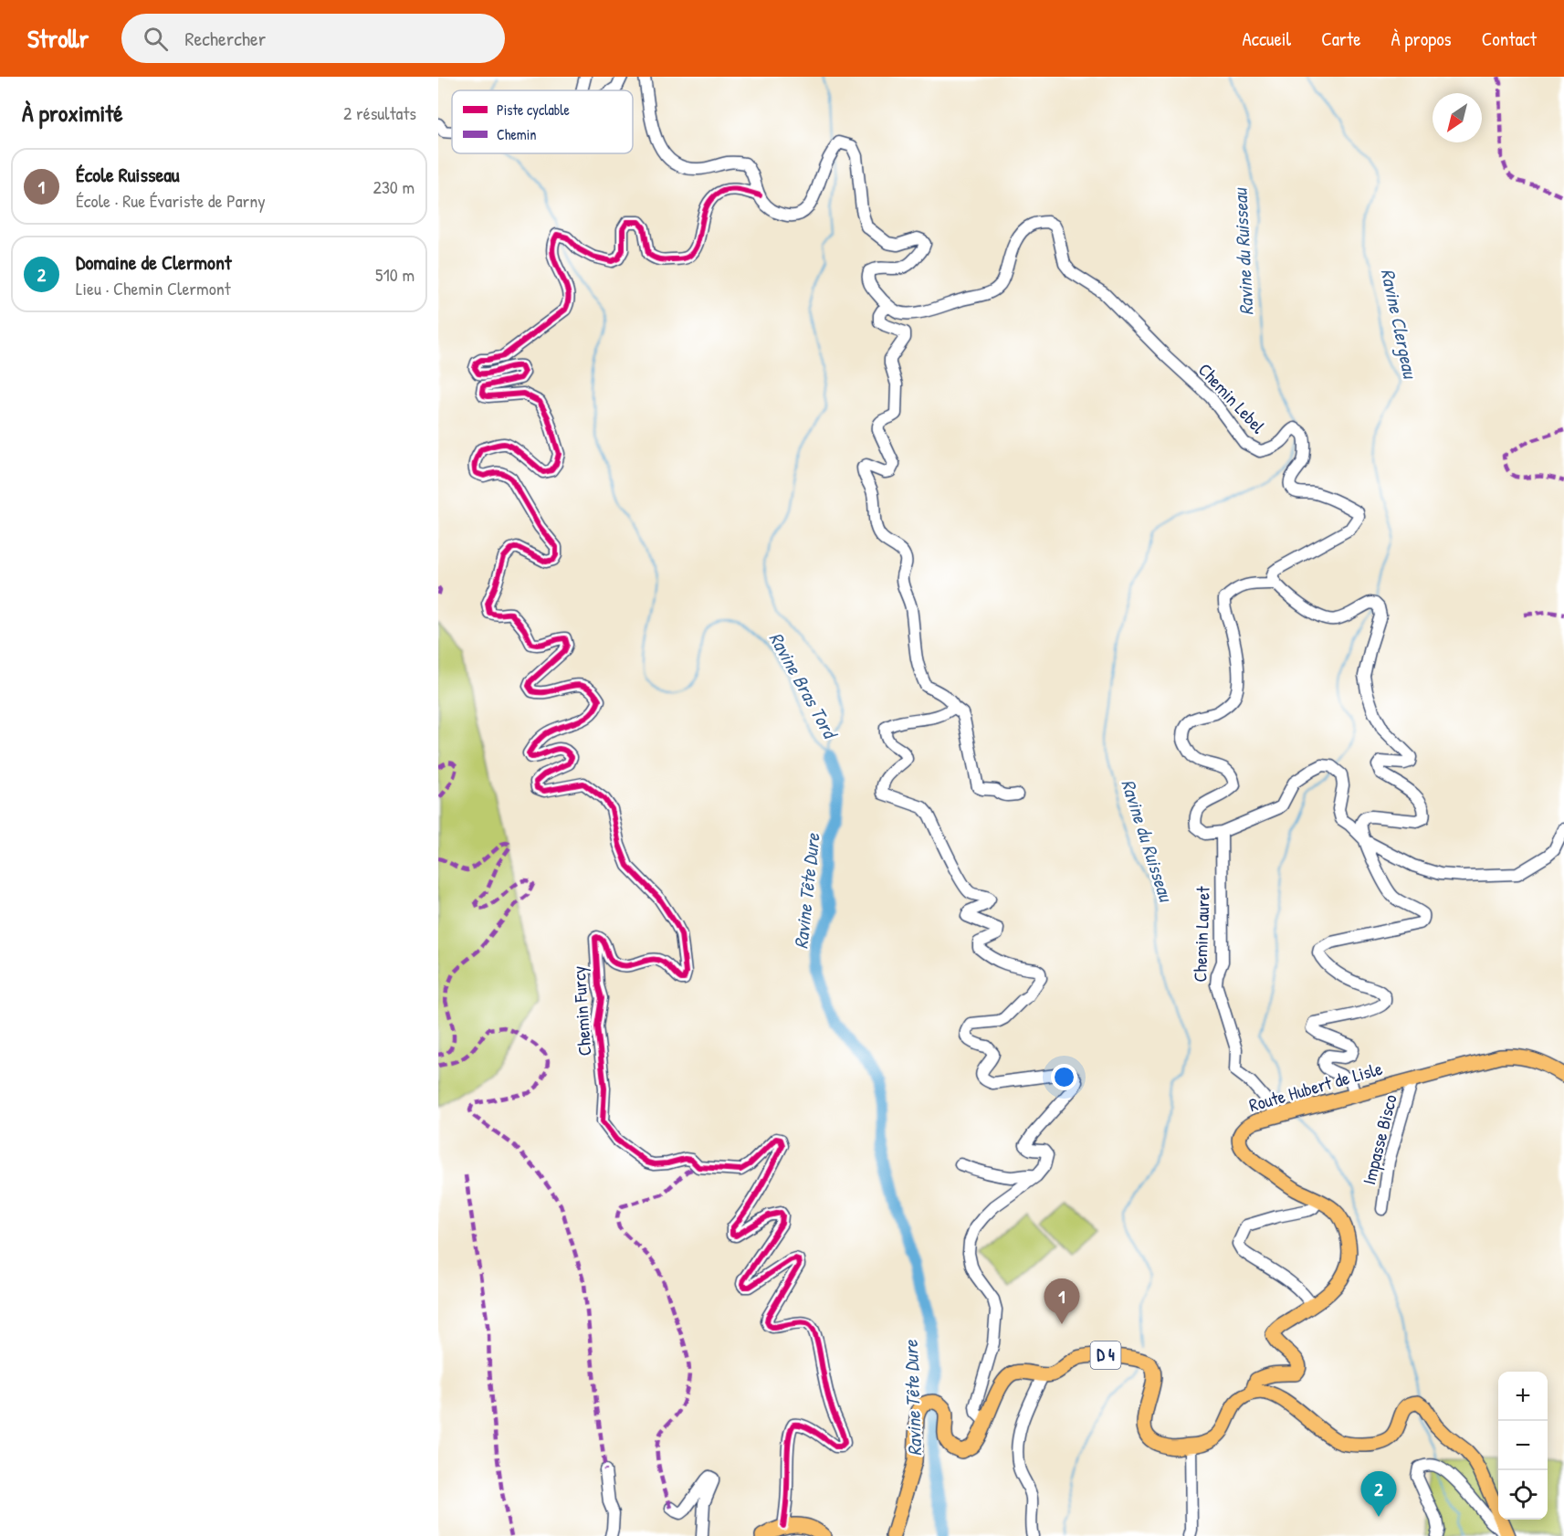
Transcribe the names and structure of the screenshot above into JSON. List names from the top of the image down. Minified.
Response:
{"streets":{"main road":["Route Hubert de Lisle","D 4"],"street":["Chemin Lebel","Chemin Lauret","Chemin Furcy","Impasse Bisco"]},"crossings":[["Chemin Lauret","Route Hubert de Lisle"],["Route Hubert de Lisle","Impasse Bisco"],["Route Hubert de Lisle","D 4"]],"water":["Ravine du Ruisseau","Ravine Clergeau","Ravine Bras Tord","Ravine Tête Dure"],"legend":["Piste cyclable","Chemin"],"north":"bottom left","page":{"header":"Strollr","search":"Rechercher","nav":["Accueil","Carte","À propos","Contact"],"heading":["À proximité","2 résultats"],"list":[{"mark":"1","name":"École Ruisseau","note":"École · Rue Évariste de Parny","value":"230 m"},{"mark":"2","name":"Domaine de Clermont","note":"Lieu · Chemin Clermont","value":"510 m"}],"pins":["1","2"],"map_buttons":["+","−"]}}
